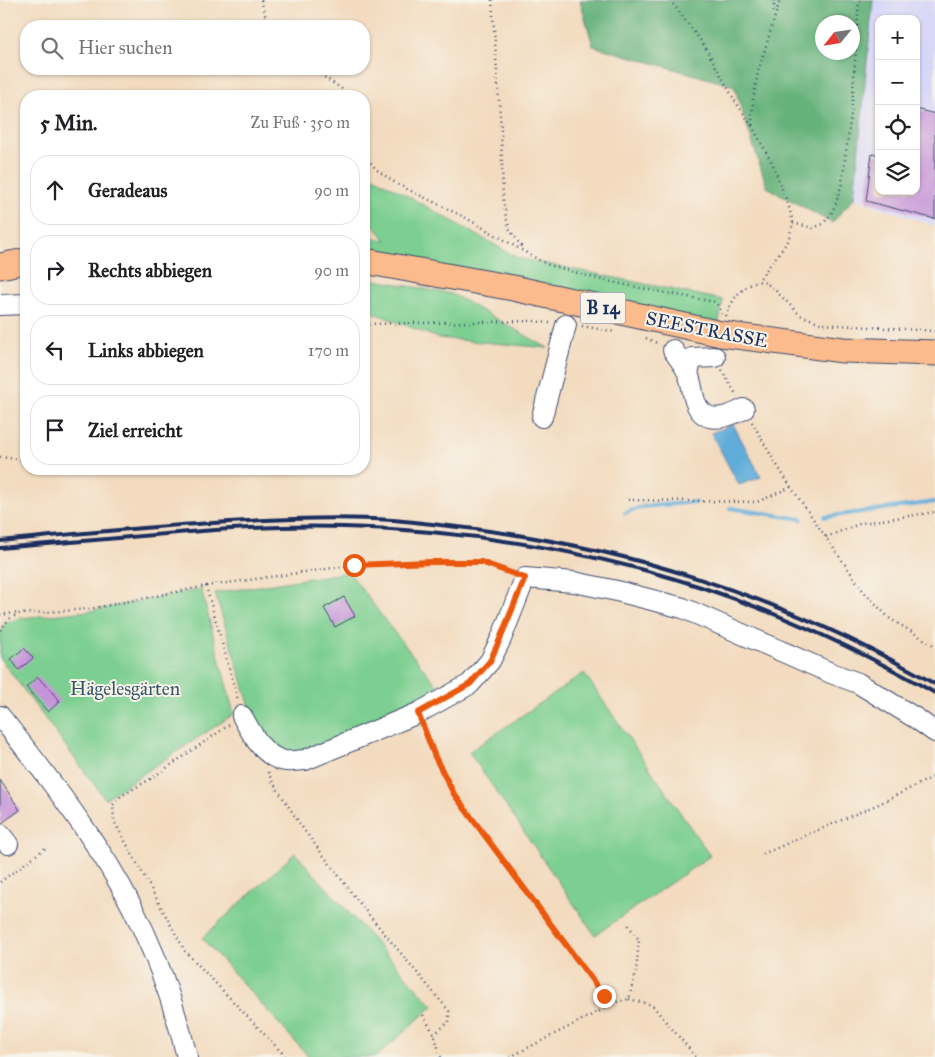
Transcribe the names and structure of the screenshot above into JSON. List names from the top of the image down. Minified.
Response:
{"streets":{"main road":["B 14","SEESTRASSE"]},"parks":["Hägelesgärten"],"north":"bottom left","page":{"map_buttons":["+","−"],"search":"Hier suchen","heading":["5 Min.","Zu Fuß · 350 m"],"list":[["Geradeaus","90 m"],["Rechts abbiegen","90 m"],["Links abbiegen","170 m"],"Ziel erreicht"]}}
